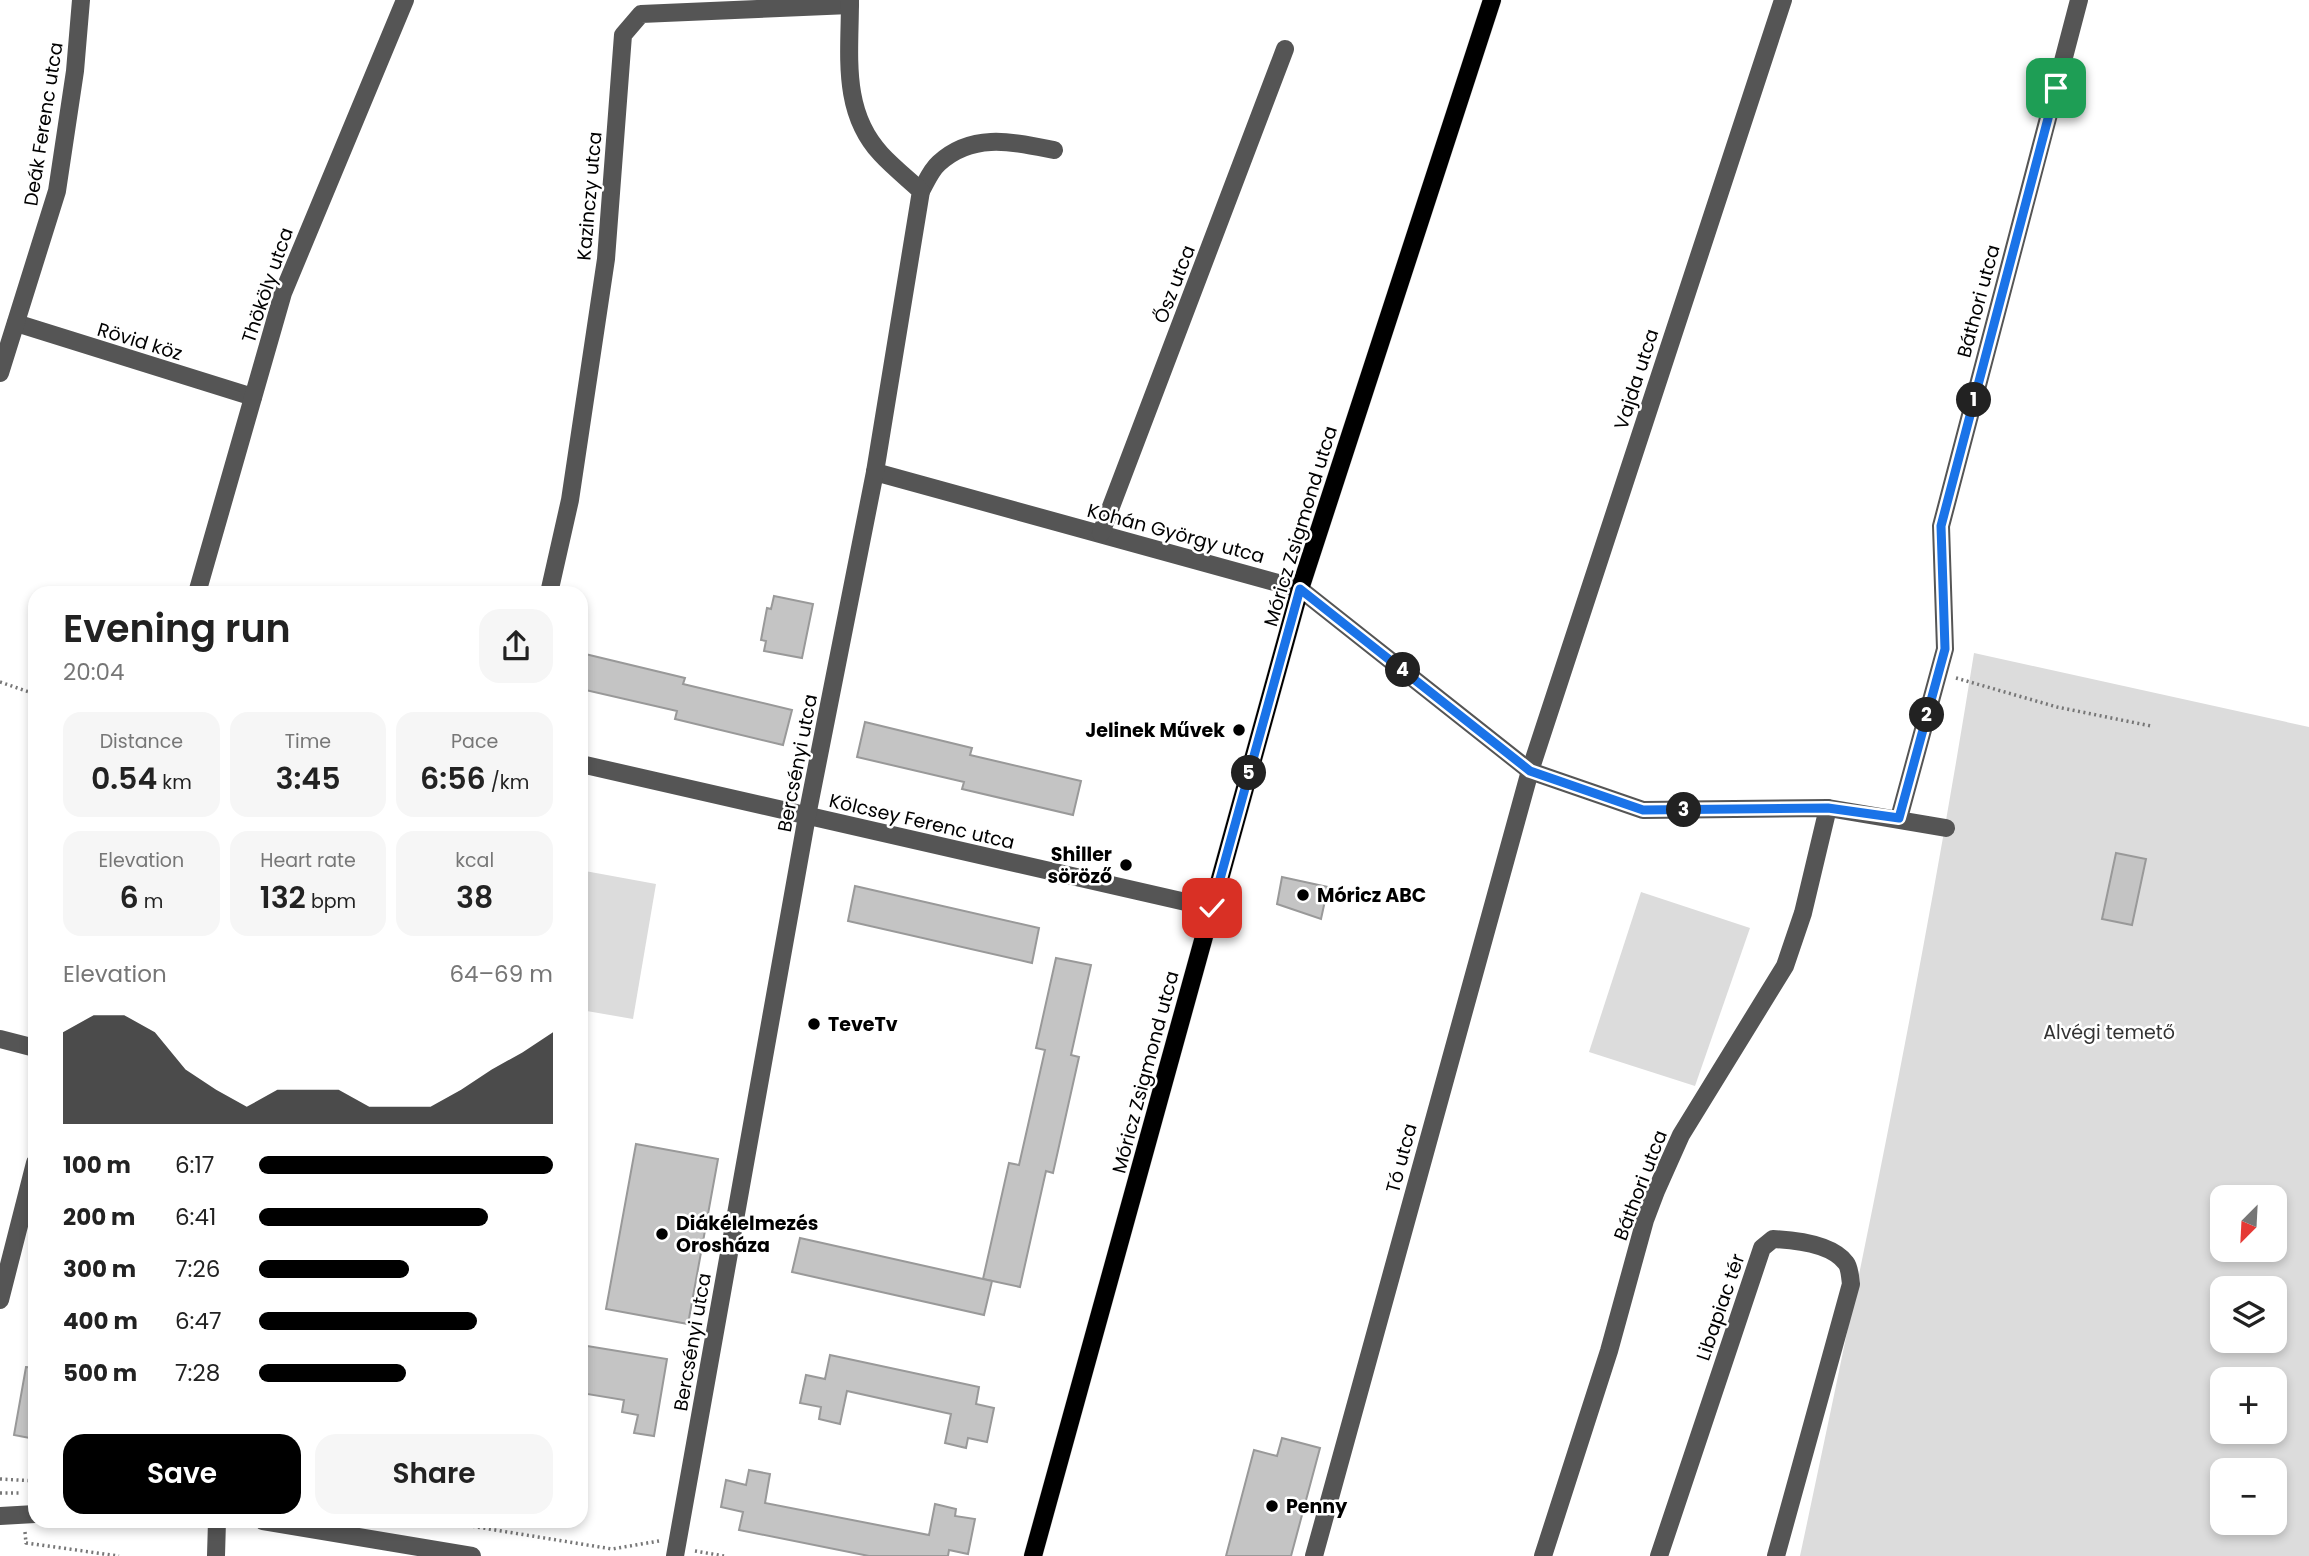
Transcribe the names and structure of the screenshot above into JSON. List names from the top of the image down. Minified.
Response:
{"streets":{"main road":["Móricz Zsigmond utca"],"street":["Deák Ferenc utca","Kazinczy utca","Ősz utca","Thököly utca","Báthori utca","Rövid köz","Vajda utca","Kohán György utca","Bercsényi utca","Kölcsey Ferenc utca","Tó utca","Libapiac tér"]},"crossings":[["Deák Ferenc utca","Rövid köz"],["Ősz utca","Kohán György utca"],["Thököly utca","Rövid köz"],["Báthori utca","Kohán György utca"],["Vajda utca","Kohán György utca"],["Vajda utca","Tó utca"],["Móricz Zsigmond utca","Kohán György utca"],["Móricz Zsigmond utca","Kölcsey Ferenc utca"],["Kohán György utca","Bercsényi utca"],["Kohán György utca","Tó utca"],["Bercsényi utca","Kölcsey Ferenc utca"]],"parks":["Alvégi temető"],"places":["Jelinek Művek","Shiller söröző","Móricz ABC","TeveTv","Diákélelmezés Orosháza","Penny"],"north":"bottom left","page":{"pins":["1","4","2","5","3"],"heading":["Evening run","20:04"],"stats":[["Distance","0.54 km"],["Time","3:45"],["Pace","6:56 /km"],["Elevation","6 m"],["Heart rate","132 bpm"],["kcal","38"]],"chart":["Elevation","64–69 m"],"list":[{"name":"100 m","note":"6:17"},{"name":"200 m","note":"6:41"},{"name":"300 m","note":"7:26"},{"name":"400 m","note":"6:47"},{"name":"500 m","note":"7:28"}],"map_buttons":["+","−"],"buttons":["Save","Share"]}}
